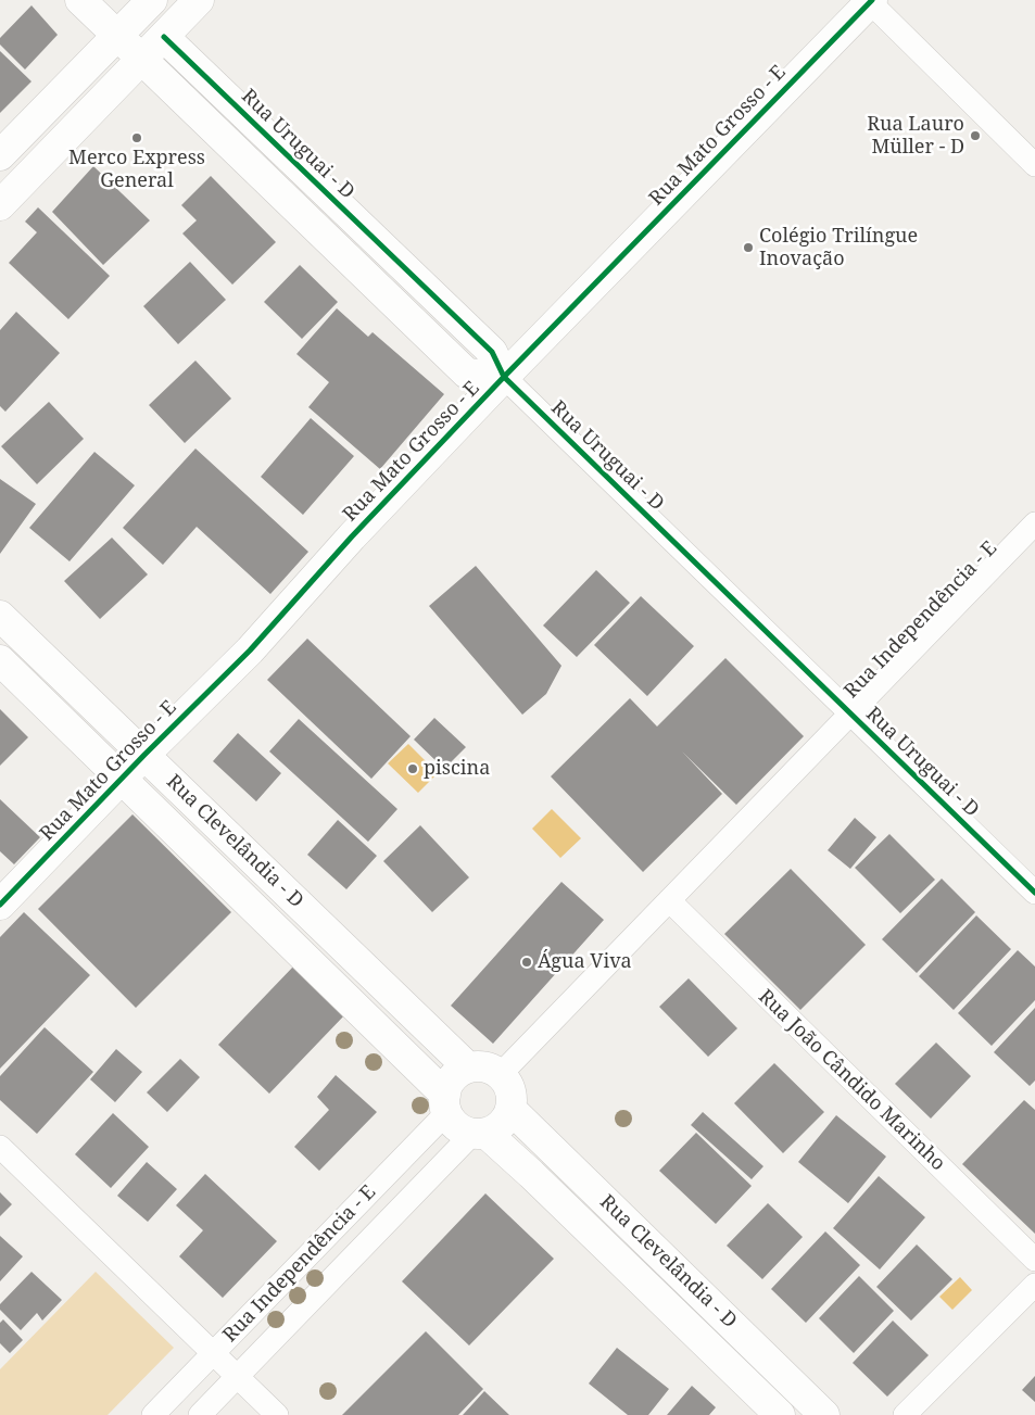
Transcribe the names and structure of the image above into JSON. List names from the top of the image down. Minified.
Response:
{"streets":{"street":["Rua Mato Grosso - E","Rua Uruguai - D","Rua Independência - E","Rua Clevelândia - D","Rua João Cândido Marinho"]},"crossings":[["Rua Mato Grosso - E","Rua Uruguai - D"],["Rua Mato Grosso - E","Rua Clevelândia - D"],["Rua Uruguai - D","Rua Independência - E"],["Rua Independência - E","Rua Clevelândia - D"],["Rua Independência - E","Rua João Cândido Marinho"]],"places":["Rua Lauro Müller - D","Merco Express General","Colégio Trilíngue Inovação","piscina","Água Viva"]}
